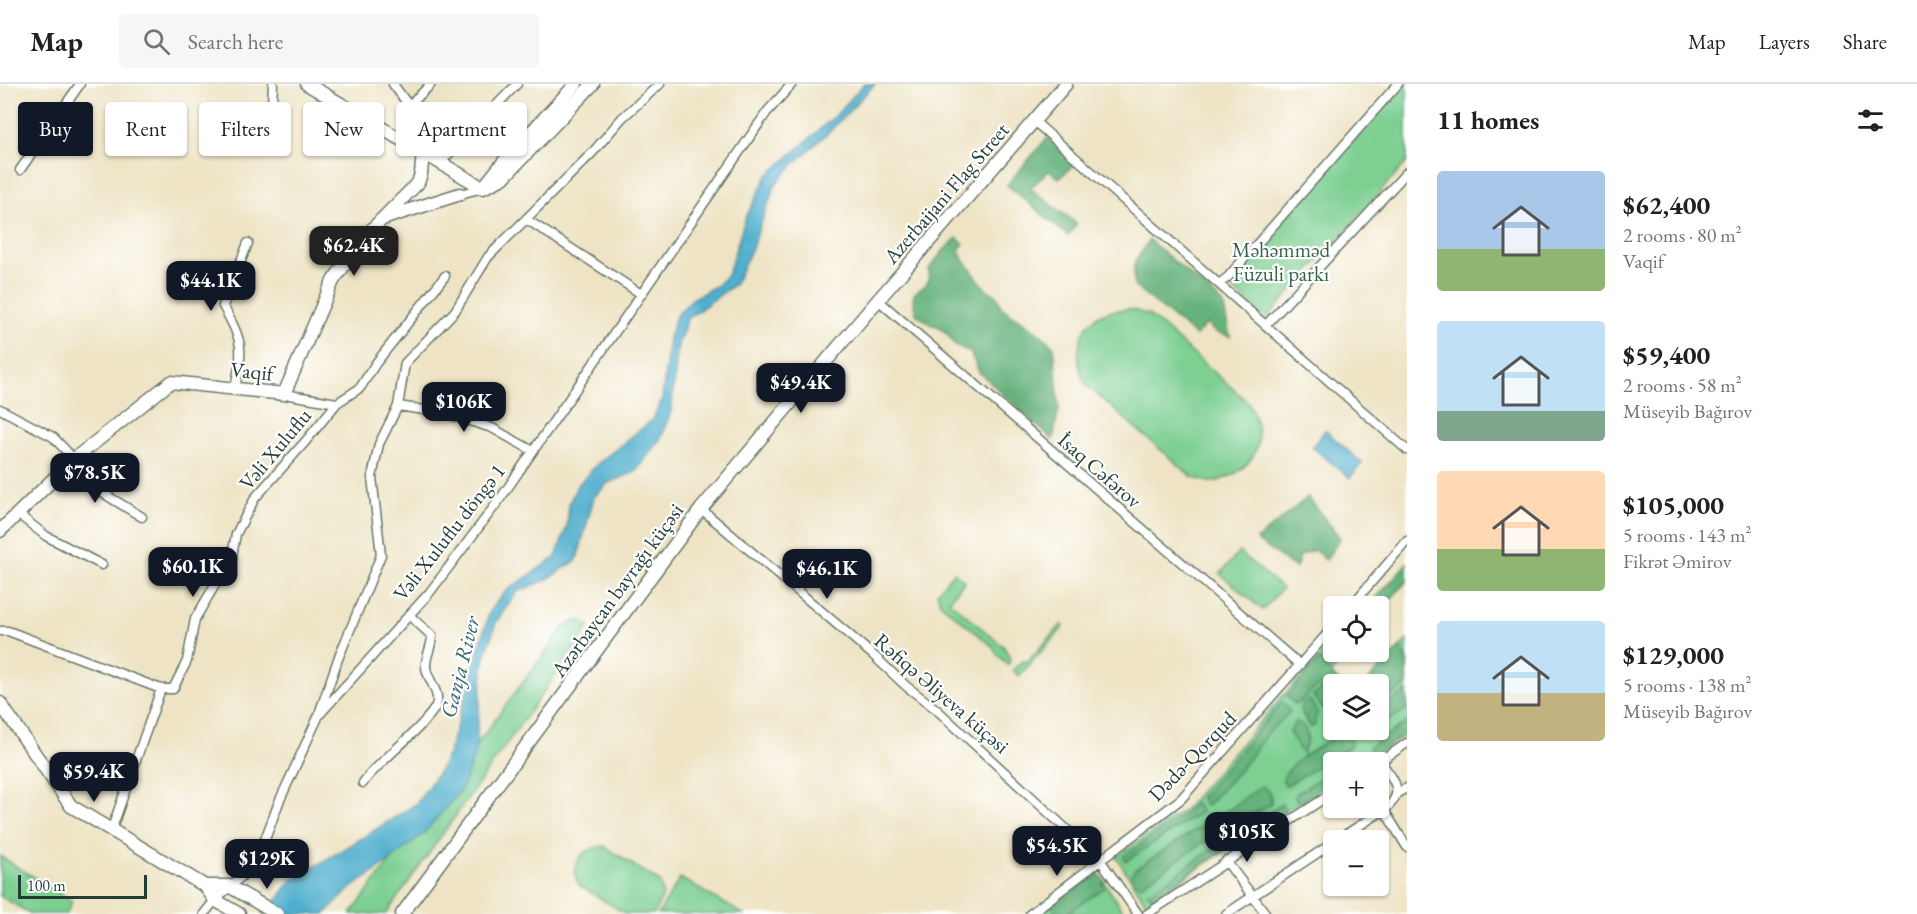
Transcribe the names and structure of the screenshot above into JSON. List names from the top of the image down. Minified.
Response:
{"streets":{"street":["Azerbaijani Flag Street","Vaqif","Vəli Xuluflu","İsaq Cəfərov","Vəli Xuluflu döngə 1","Azərbaycan bayrağı küçəsi","Rəfiqə Əliyeva küçəsi","Dədə-Qorqud"]},"crossings":[["Azerbaijani Flag Street","İsaq Cəfərov"],["Azerbaijani Flag Street","Azərbaycan bayrağı küçəsi"],["Vaqif","Vəli Xuluflu"],["İsaq Cəfərov","Azərbaycan bayrağı küçəsi"],["İsaq Cəfərov","Dədə-Qorqud"],["Azərbaycan bayrağı küçəsi","Rəfiqə Əliyeva küçəsi"],["Rəfiqə Əliyeva küçəsi","Dədə-Qorqud"]],"water":["Ganja River"],"parks":["Məhəmməd Füzuli parkı"],"scale_bar":"100 m","page":{"header":"Map","search":"Search here","nav":["Map","Layers","Share"],"heading":"11 homes","chip":["Buy","Rent","Filters","New","Apartment"],"list":[{"name":"$62,400","note":"2 rooms · 80 m² · Vaqif"},{"name":"$59,400","note":"2 rooms · 58 m² · Müseyib Bağırov"},{"name":"$105,000","note":"5 rooms · 143 m² · Fikrət Əmirov"},{"name":"$129,000","note":"5 rooms · 138 m² · Müseyib Bağırov"}],"price":["$62.4K","$44.1K","$49.4K","$106K","$78.5K","$60.1K","$46.1K","$59.4K","$105K","$54.5K","$129K"],"map_buttons":["+","−"],"scale":"100 m"}}
